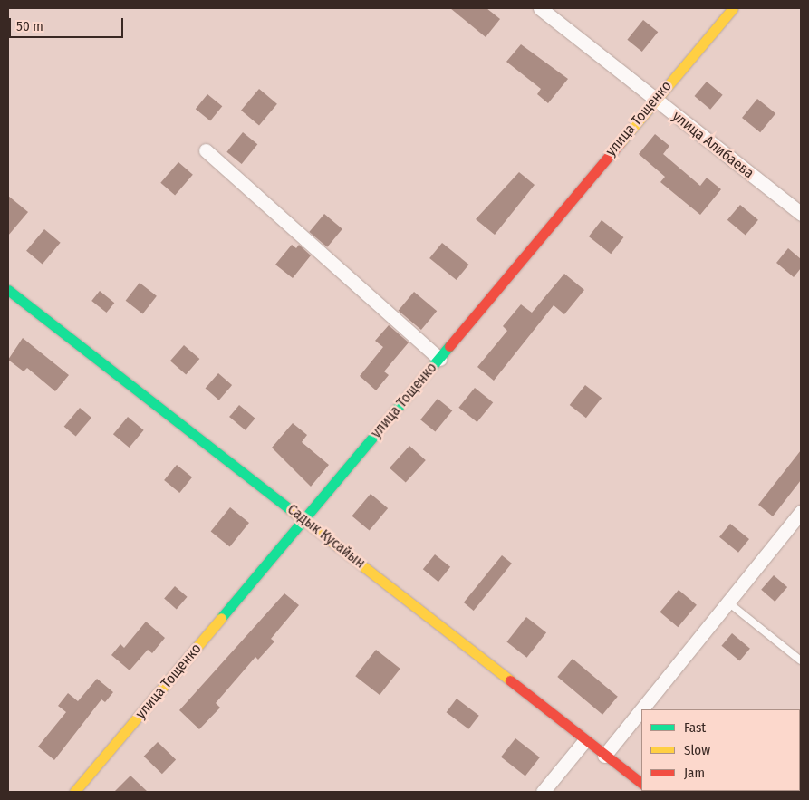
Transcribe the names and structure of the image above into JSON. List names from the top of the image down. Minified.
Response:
{"streets":{"street":["улица Тощенко","улица Алибаева","Садык Кусайын"]},"crossings":[["улица Тощенко","улица Алибаева"],["улица Тощенко","Садык Кусайын"]],"legend":["Fast","Slow","Jam"],"scale_bar":"50 m"}
